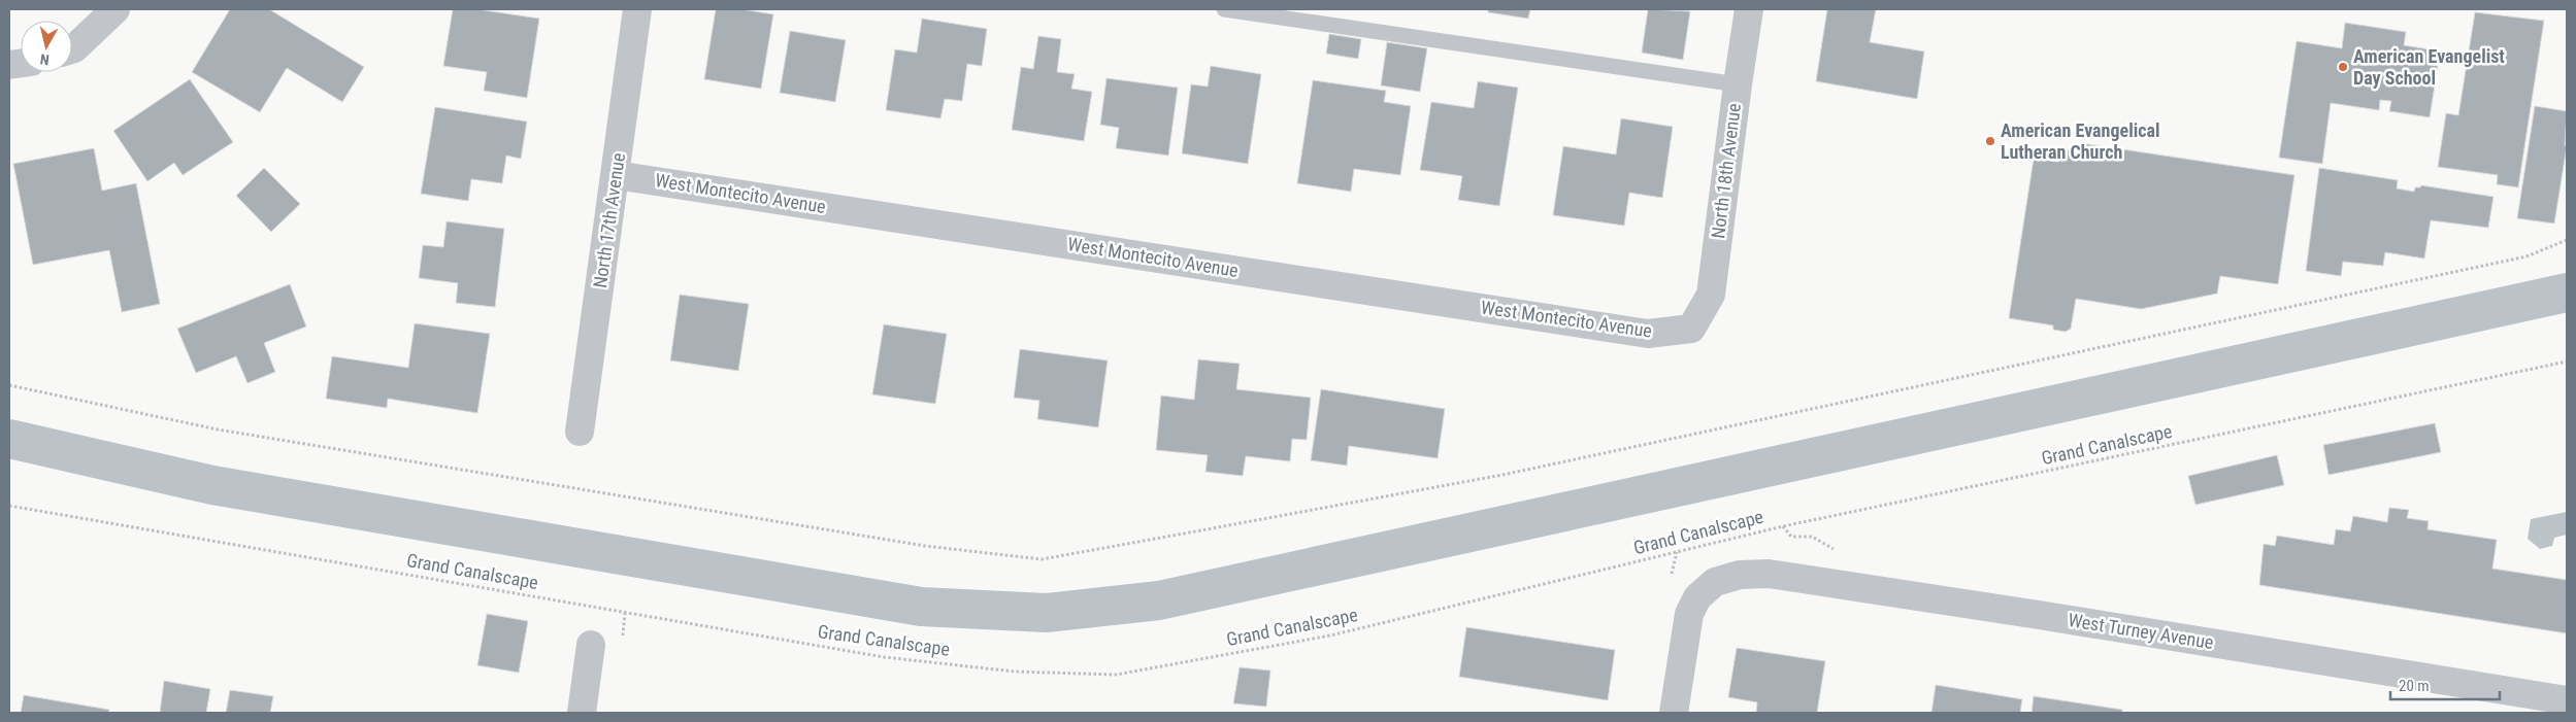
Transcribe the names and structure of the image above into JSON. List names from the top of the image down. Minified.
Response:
{"streets":{"street":["North 18th Avenue","West Montecito Avenue","North 17th Avenue","West Turney Avenue"],"path":["Grand Canalscape"]},"crossings":[["North 18th Avenue","West Montecito Avenue"],["West Montecito Avenue","North 17th Avenue"]],"places":["American Evangelist Day School","American Evangelical Lutheran Church"],"scale_bar":"20 m","north":"bottom"}
